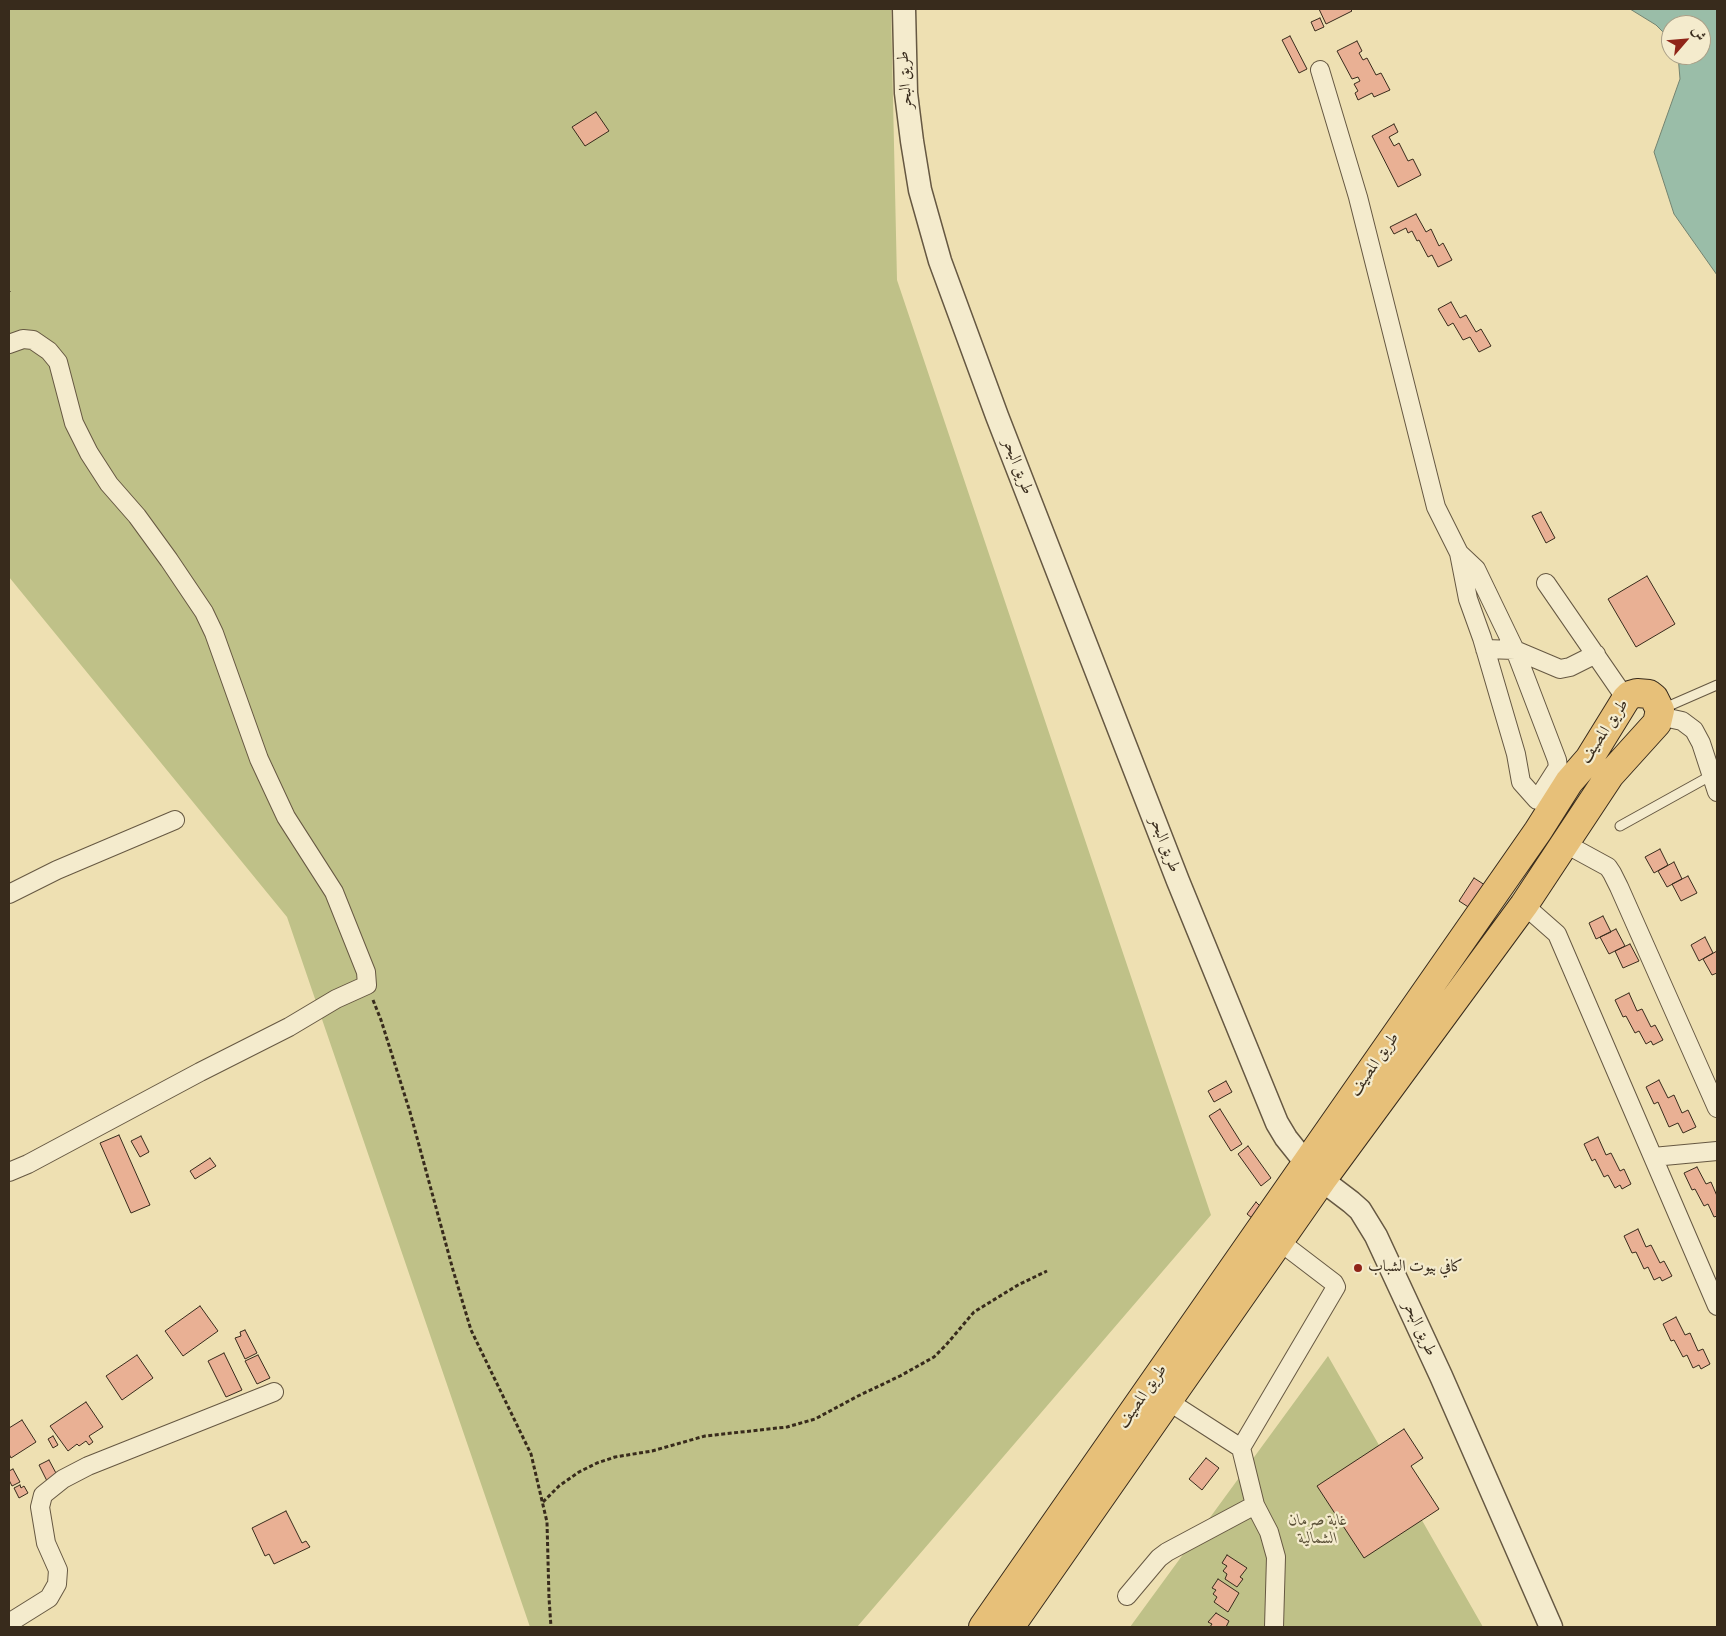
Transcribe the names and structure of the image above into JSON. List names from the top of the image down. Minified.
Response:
{"streets":{"main road":["طريق المصيف"],"street":["طريق البحر"]},"crossings":[["طريق البحر","طريق المصيف"]],"parks":["غابة صرمان الشمالية"],"places":["كافي بيوت الشباب"],"north":"top right"}
